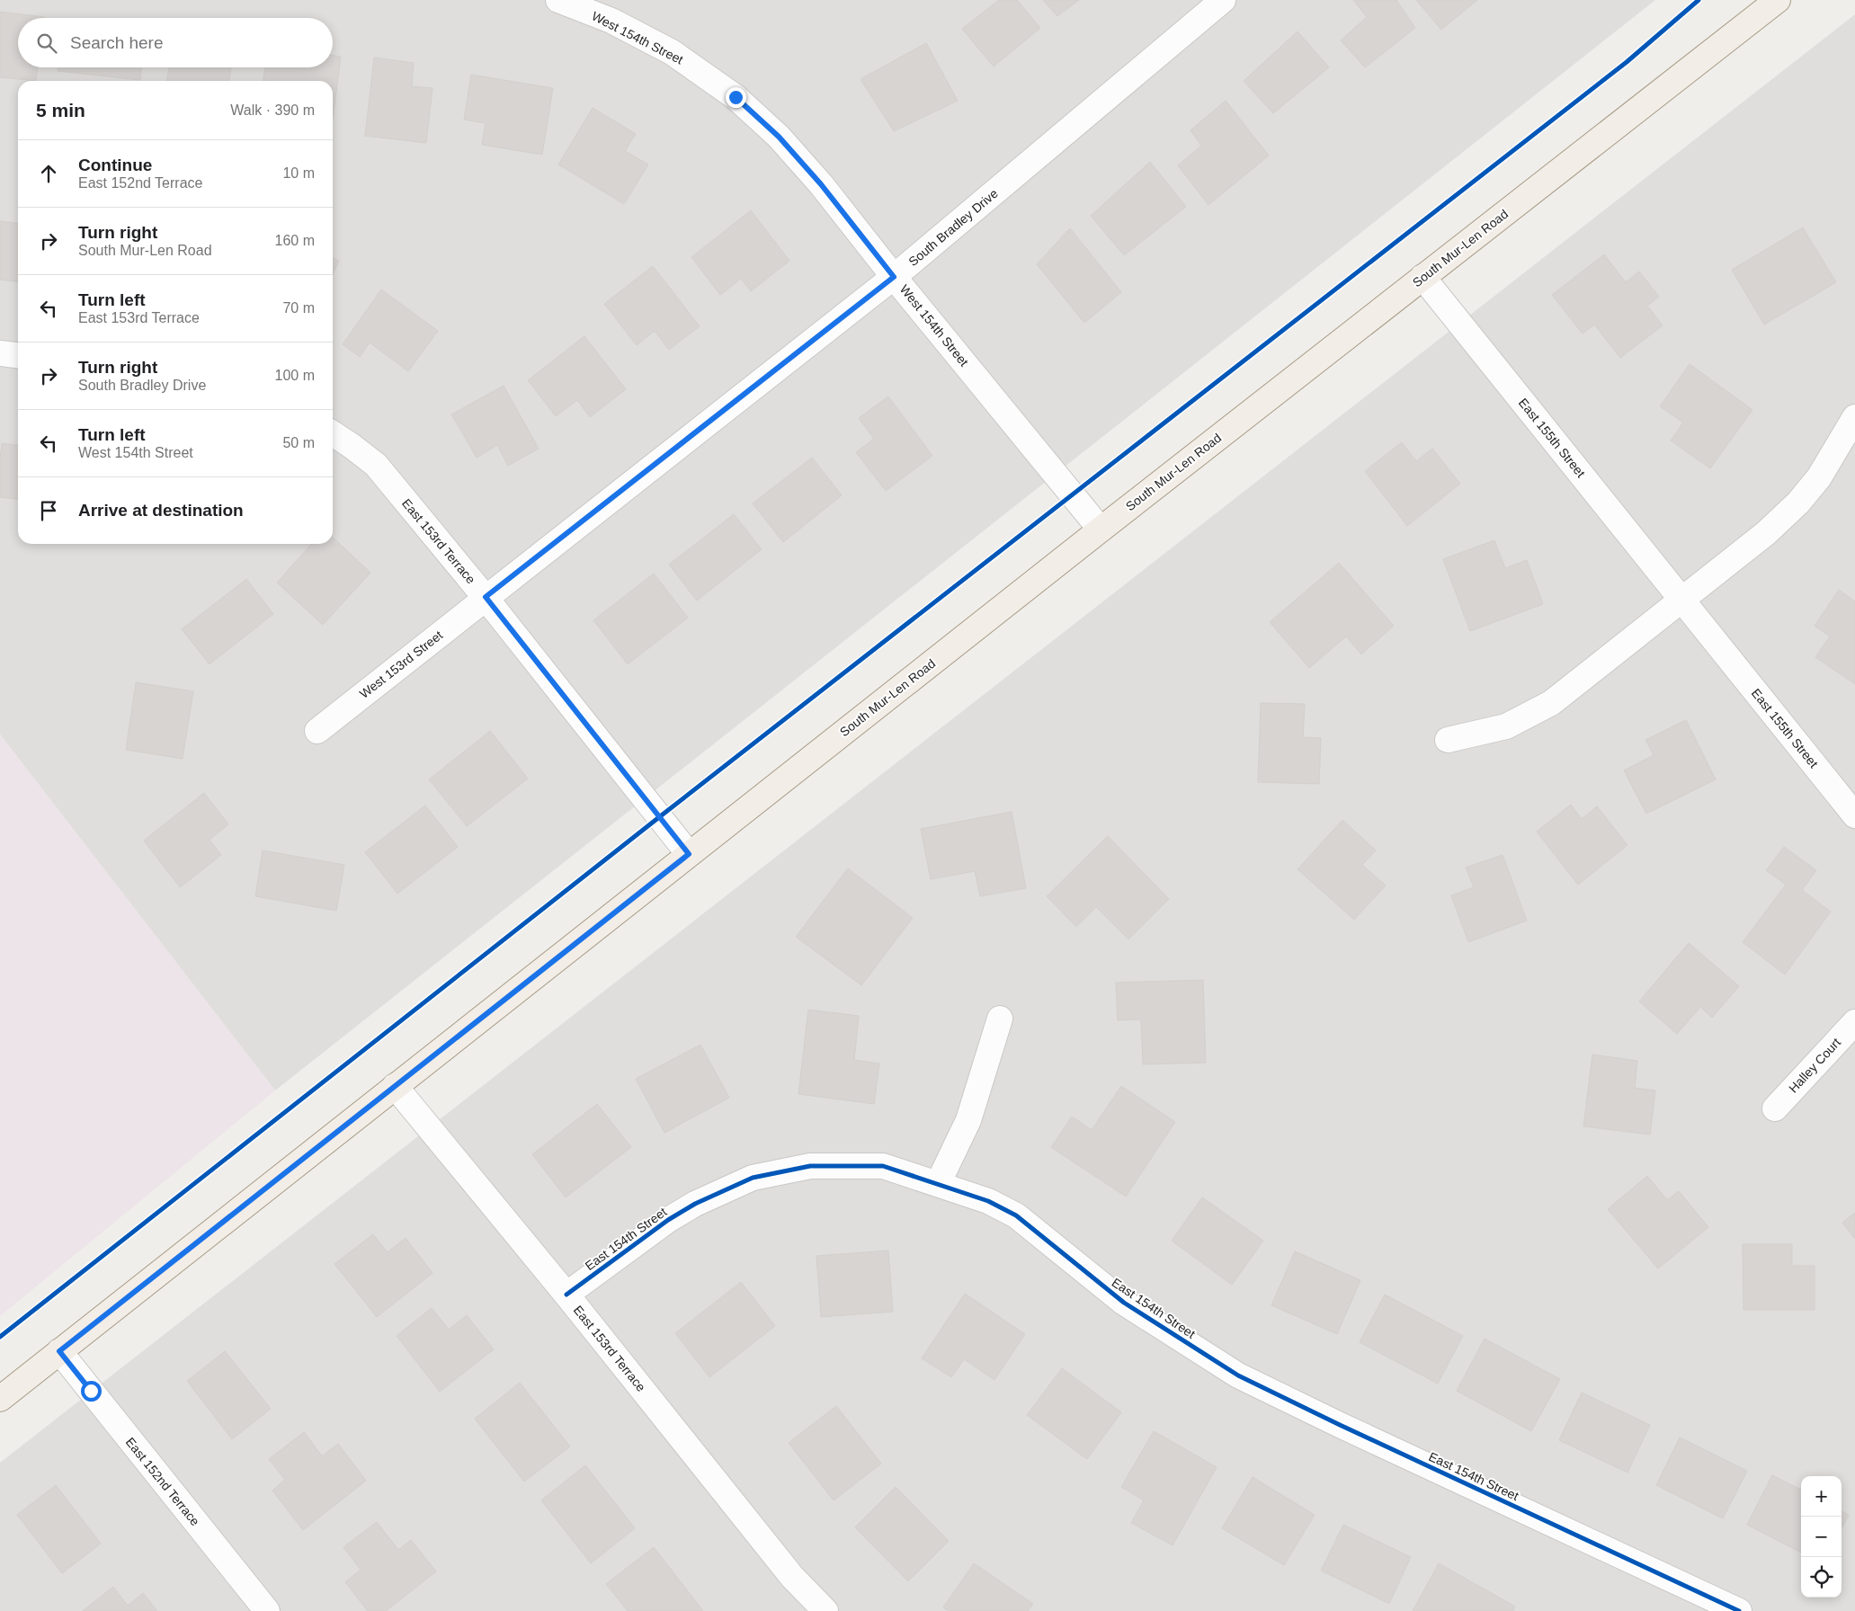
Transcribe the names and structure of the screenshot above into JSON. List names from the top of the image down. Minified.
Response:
{"streets":{"main road":["South Mur-Len Road"],"street":["West 154th Street","South Bradley Drive","East 155th Street","East 153rd Terrace","West 153rd Street","Halley Court","East 154th Street","East 152nd Terrace"]},"crossings":[["West 154th Street","South Bradley Drive"],["West 154th Street","South Mur-Len Road"],["South Bradley Drive","East 153rd Terrace"],["South Bradley Drive","West 153rd Street"],["South Mur-Len Road","East 155th Street"],["South Mur-Len Road","East 153rd Terrace"],["South Mur-Len Road","East 152nd Terrace"],["East 153rd Terrace","West 153rd Street"],["East 153rd Terrace","East 154th Street"]],"page":{"search":"Search here","heading":["5 min","Walk · 390 m"],"list":[["Continue","East 152nd Terrace","10 m"],["Turn right","South Mur-Len Road","160 m"],["Turn left","East 153rd Terrace","70 m"],["Turn right","South Bradley Drive","100 m"],["Turn left","West 154th Street","50 m"],"Arrive at destination"],"map_buttons":["+","−"]}}
